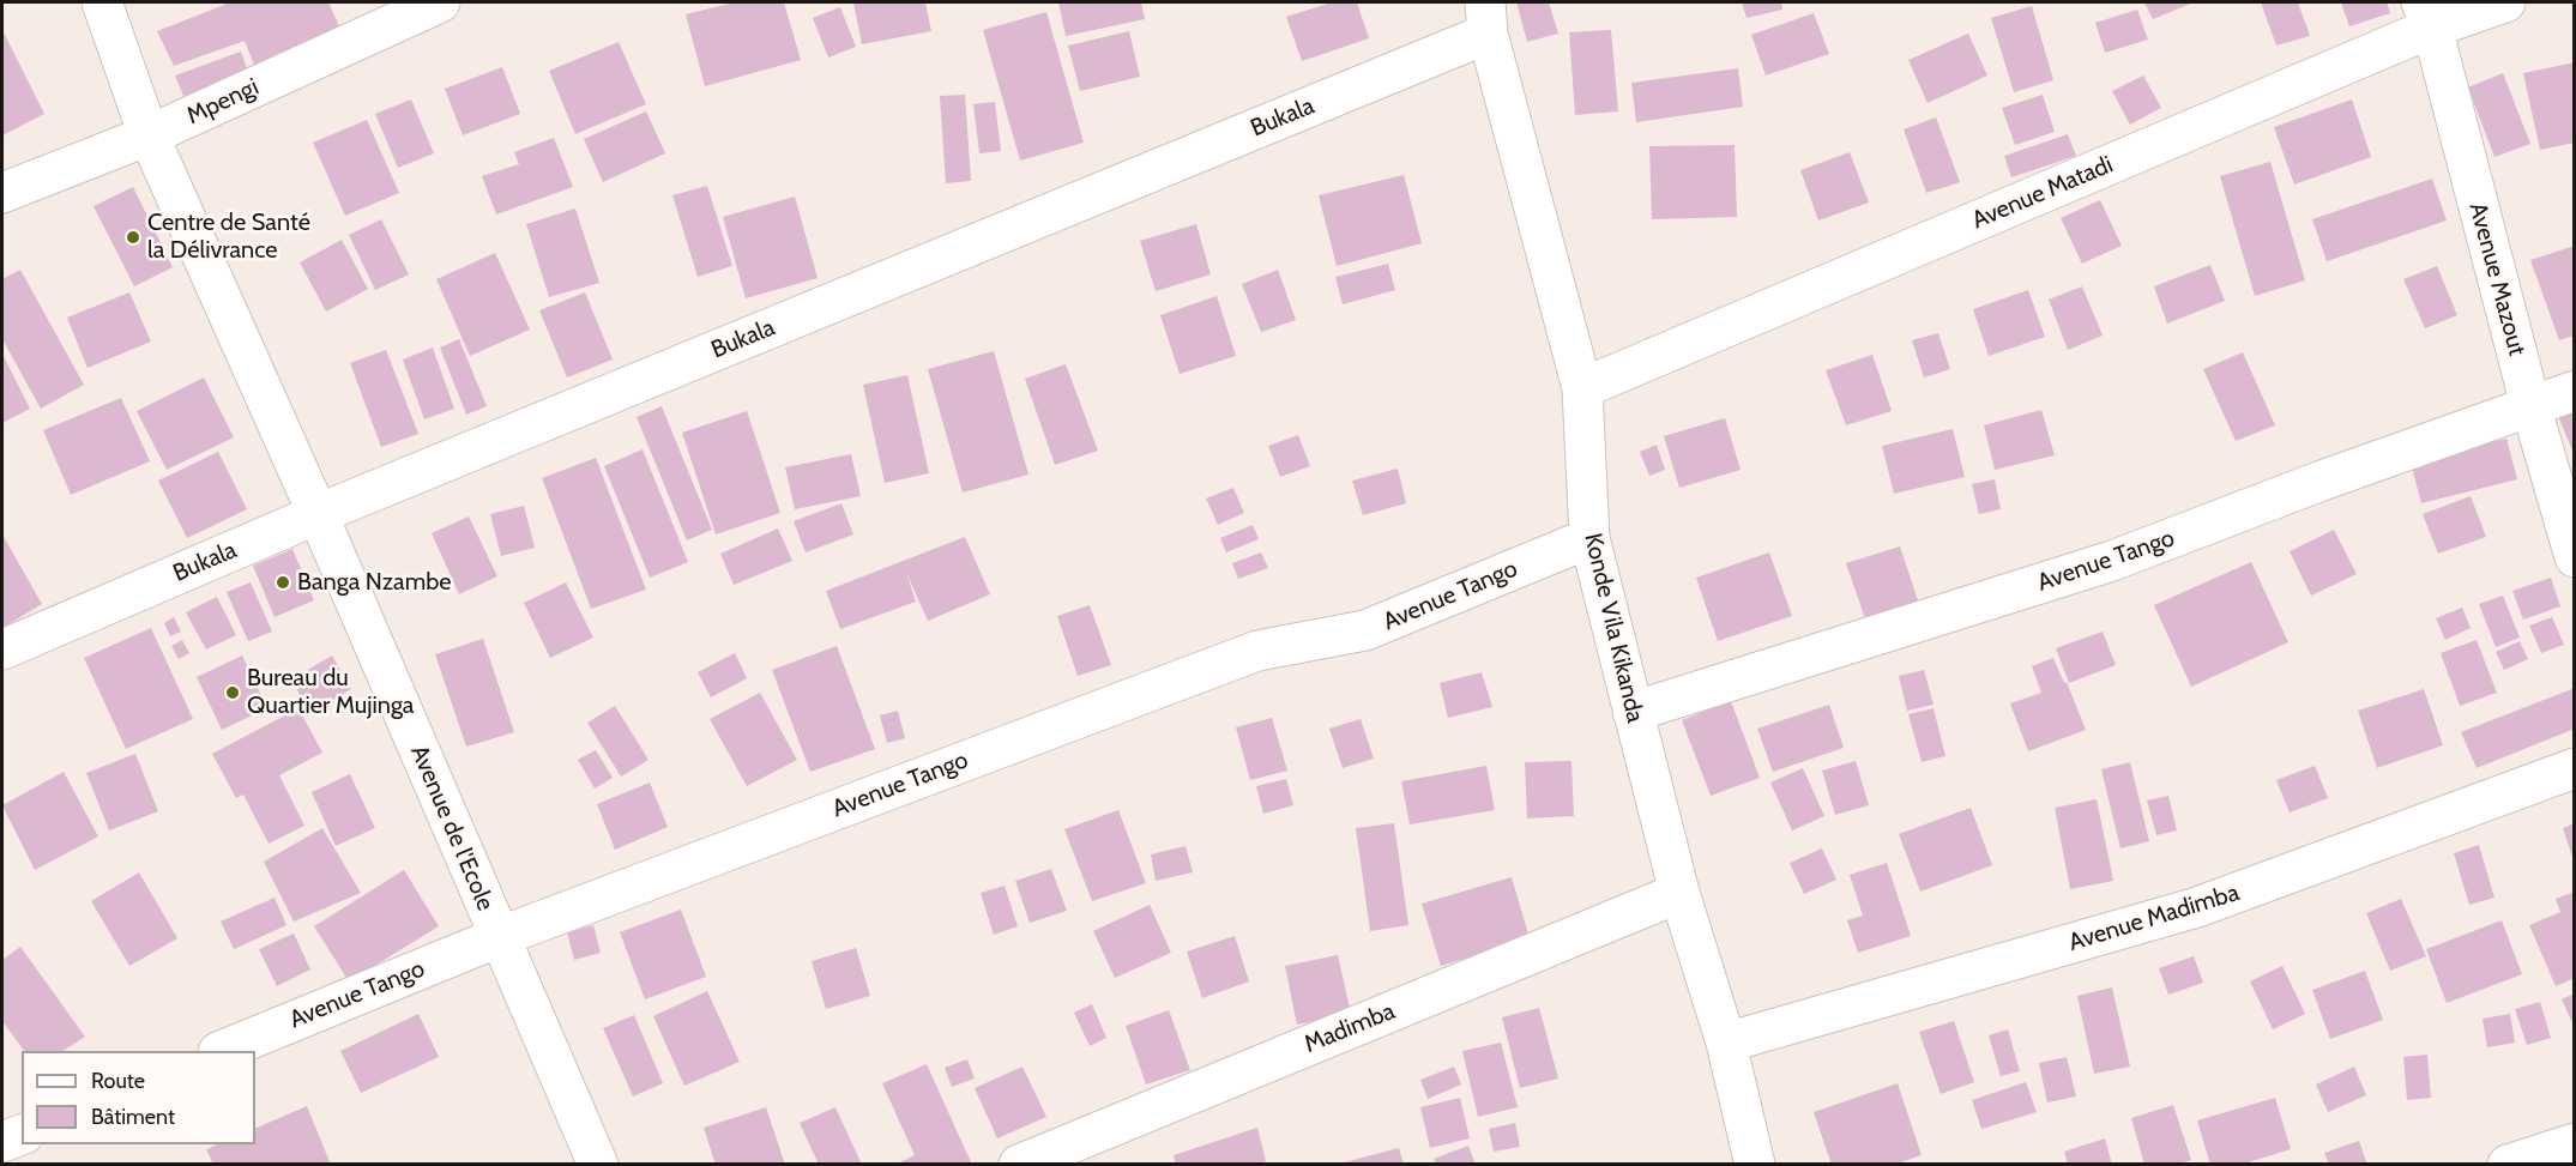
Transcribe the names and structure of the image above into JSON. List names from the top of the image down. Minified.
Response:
{"streets":{"street":["Mpengi","Bukala","Avenue Matadi","Avenue Mazout","Avenue Tango","Konde Vila Kikanda","Avenue de l'Ecole","Avenue Madimba","Madimba"]},"crossings":[["Mpengi","Avenue de l'Ecole"],["Bukala","Konde Vila Kikanda"],["Bukala","Avenue de l'Ecole"],["Avenue Matadi","Avenue Mazout"],["Avenue Matadi","Konde Vila Kikanda"],["Avenue Mazout","Avenue Tango"],["Avenue Tango","Konde Vila Kikanda"],["Avenue Tango","Avenue de l'Ecole"],["Konde Vila Kikanda","Avenue Madimba"],["Konde Vila Kikanda","Madimba"]],"places":["Centre de Santé la Délivrance","Banga Nzambe","Bureau du Quartier Mujinga"],"legend":["Route","Bâtiment"]}
